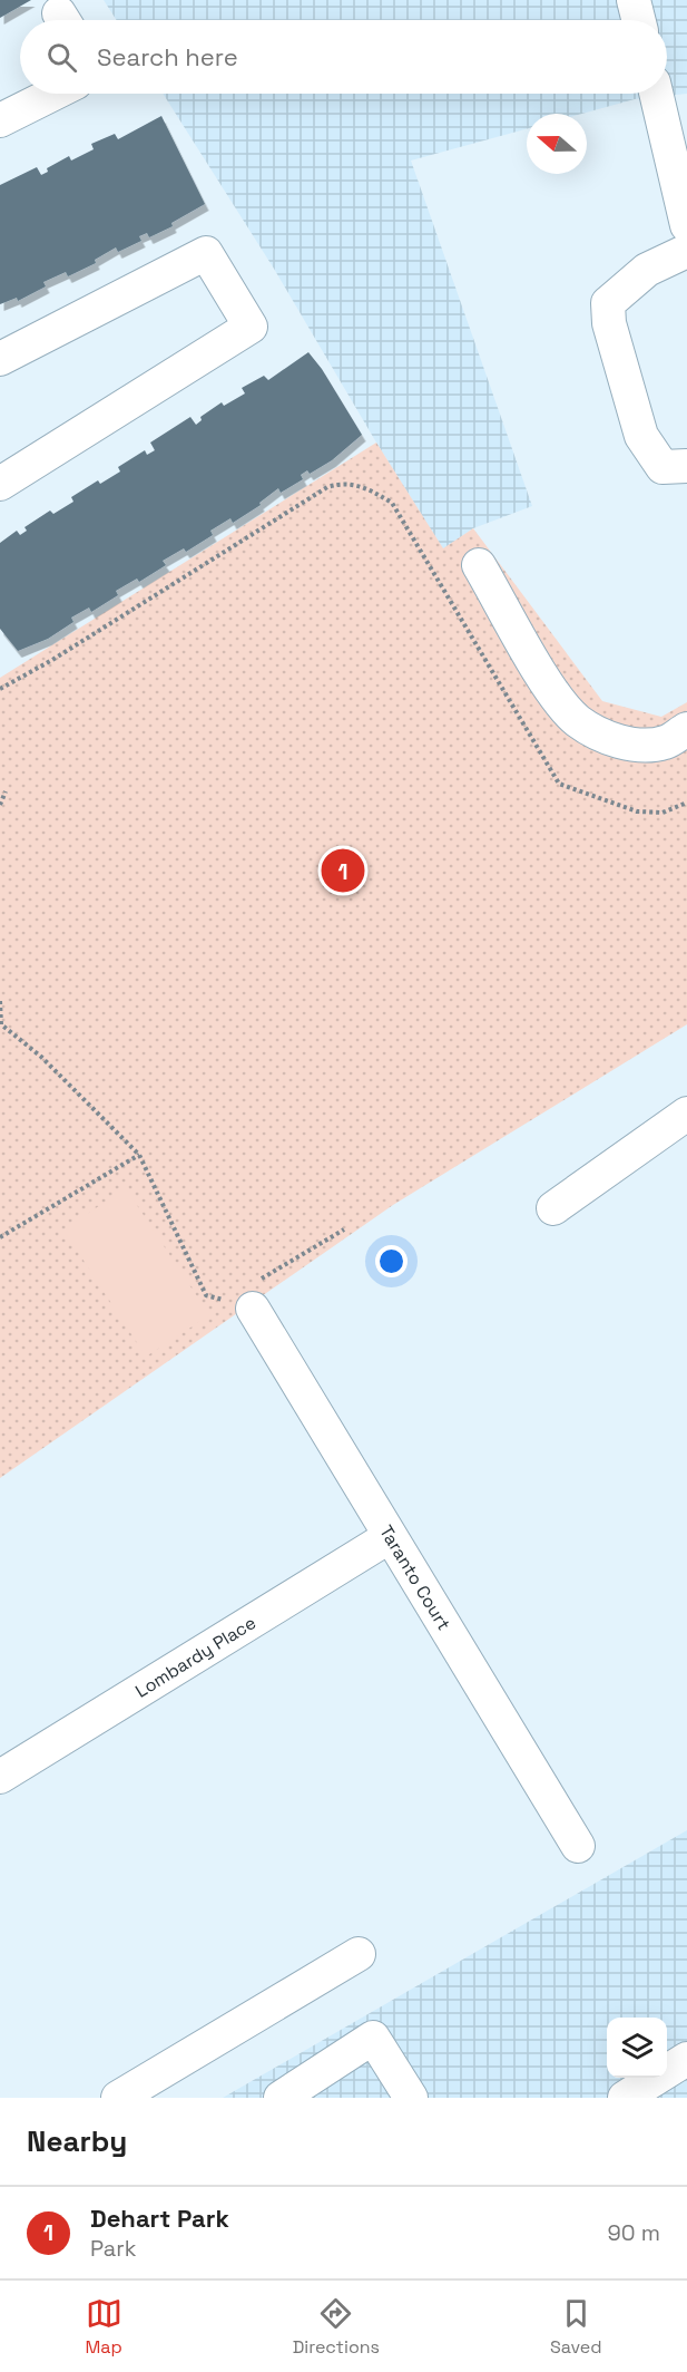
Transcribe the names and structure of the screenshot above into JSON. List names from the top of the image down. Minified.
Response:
{"streets":{"street":["Taranto Court","Lombardy Place"]},"crossings":[["Taranto Court","Lombardy Place"]],"north":"left","page":{"search":"Search here","pins":"1","heading":"Nearby","list":[{"mark":"1","name":"Dehart Park","note":"Park","value":"90 m"}],"nav":["Map","Directions","Saved"]}}
